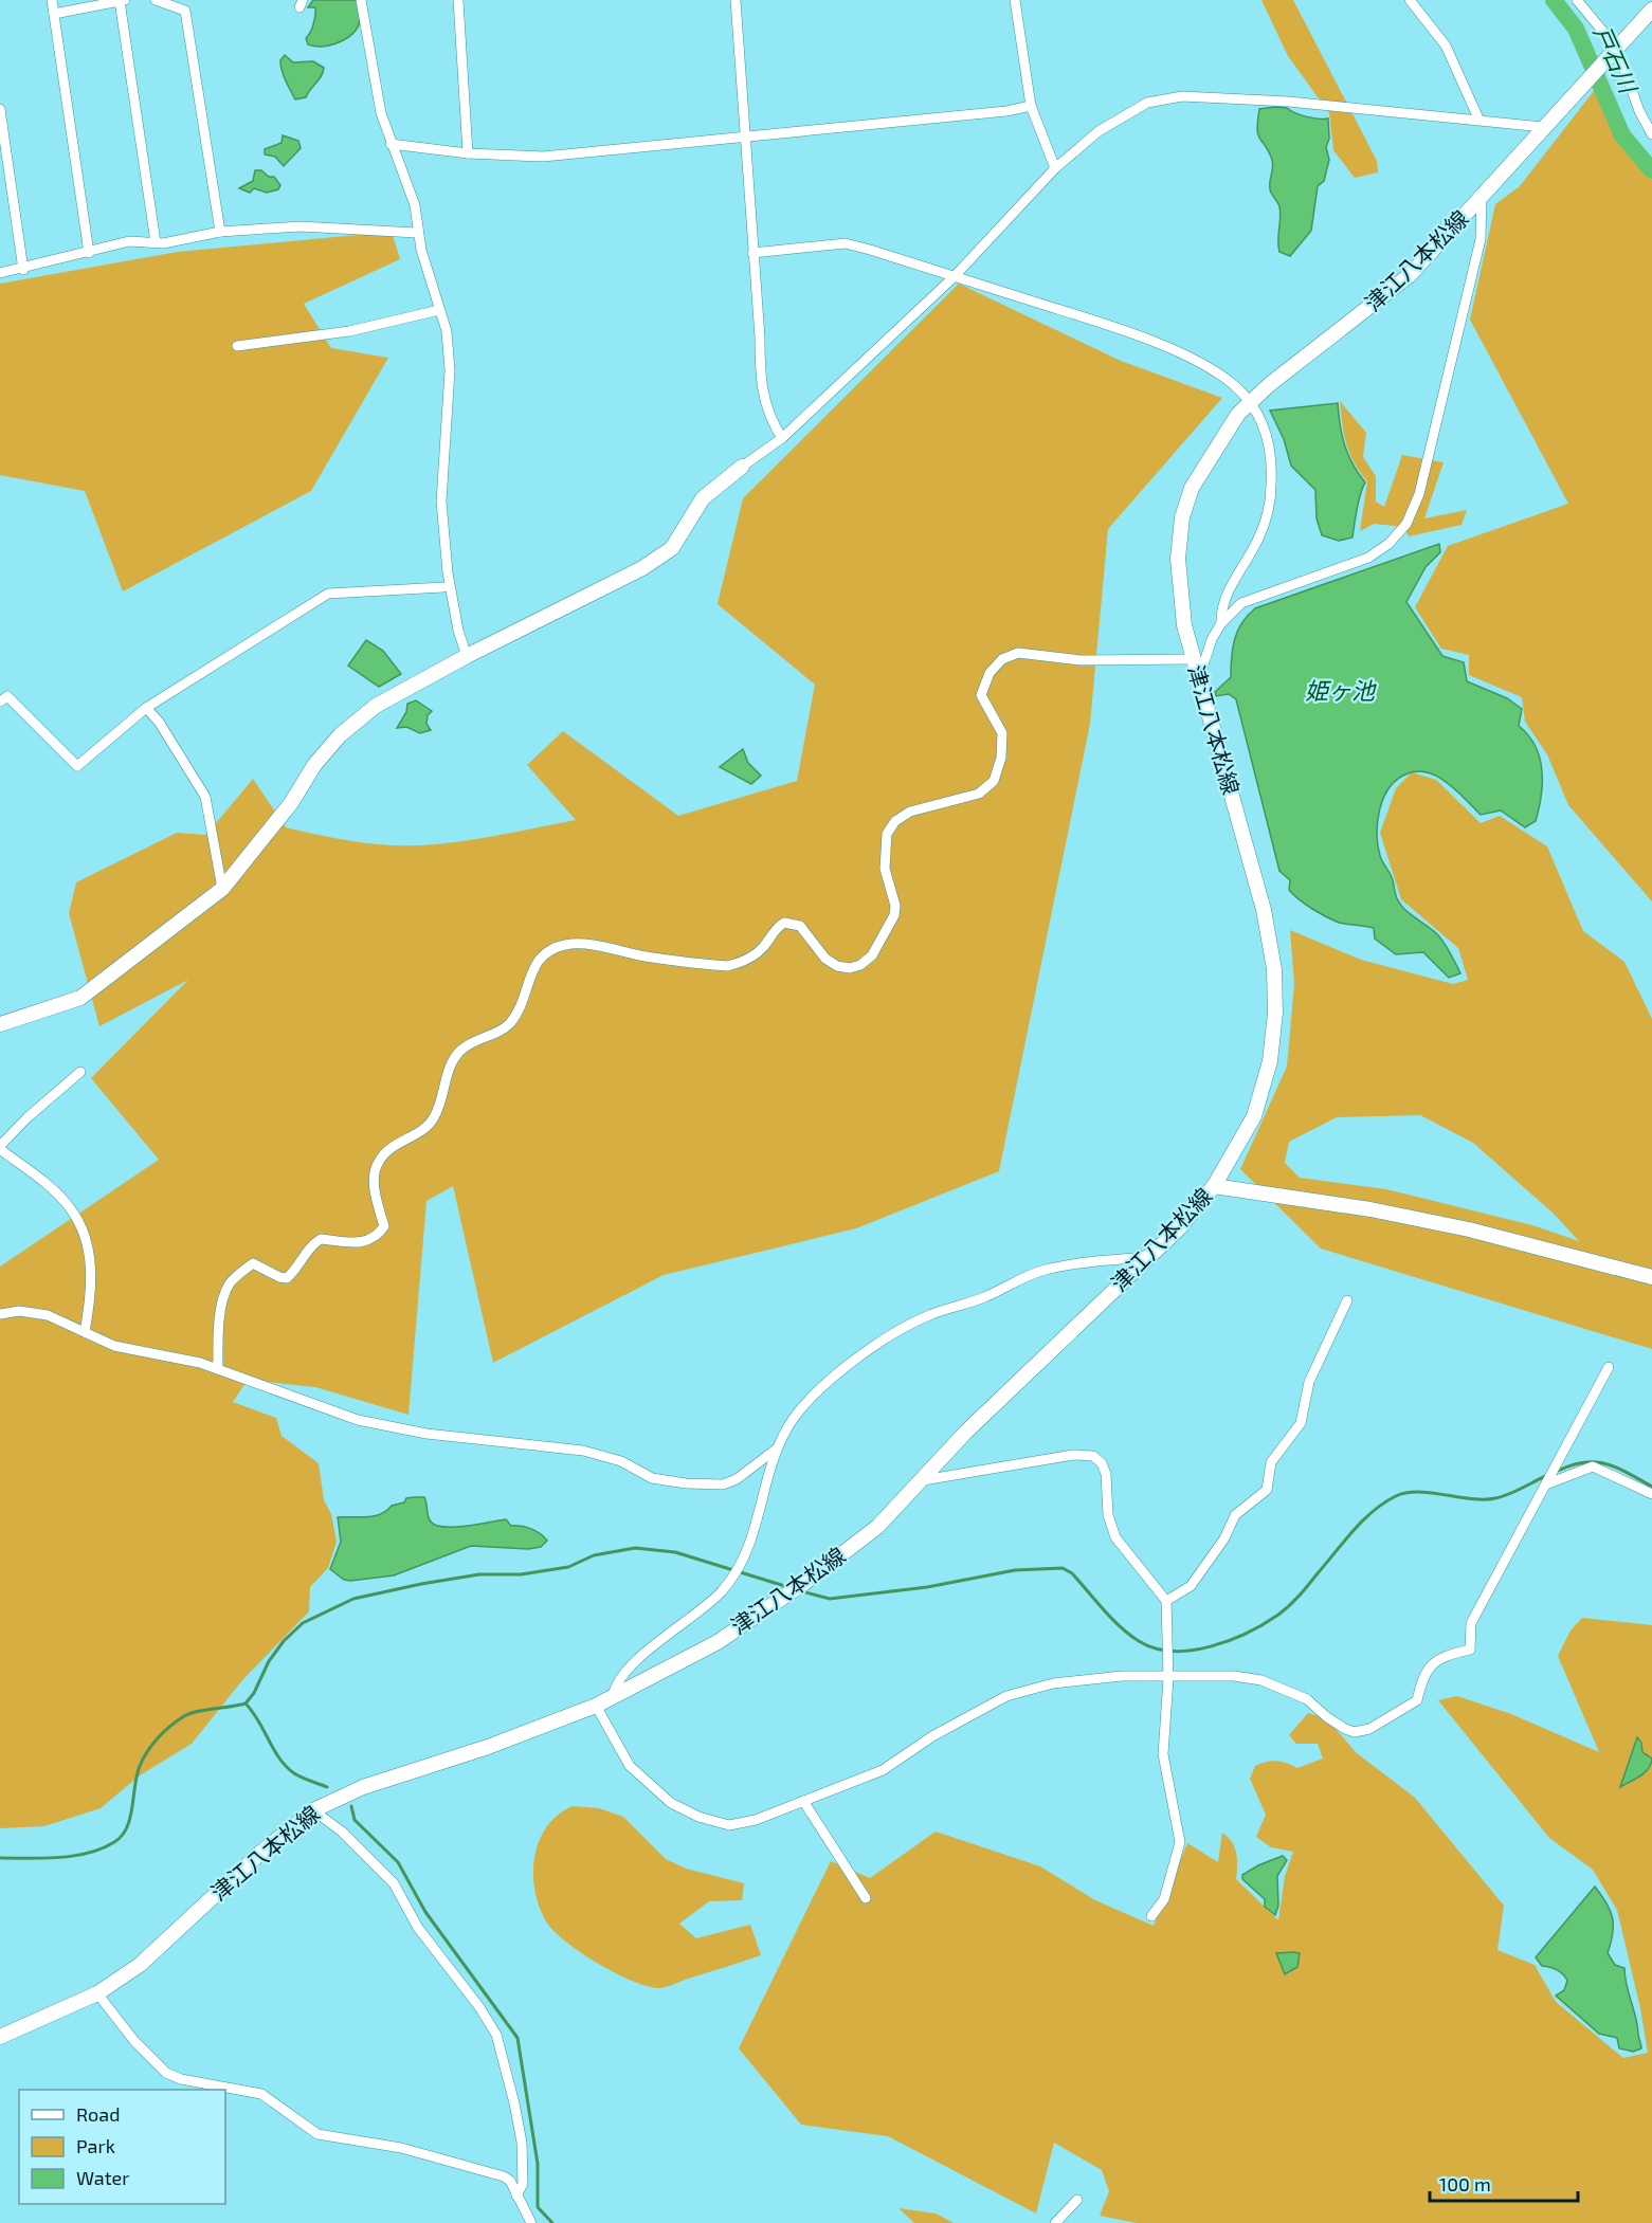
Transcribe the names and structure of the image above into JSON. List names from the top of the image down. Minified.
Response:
{"streets":{"main road":["津江八本松線"]},"water":["戸石川","姫ヶ池"],"legend":["Road","Park","Water"],"scale_bar":"100 m"}
